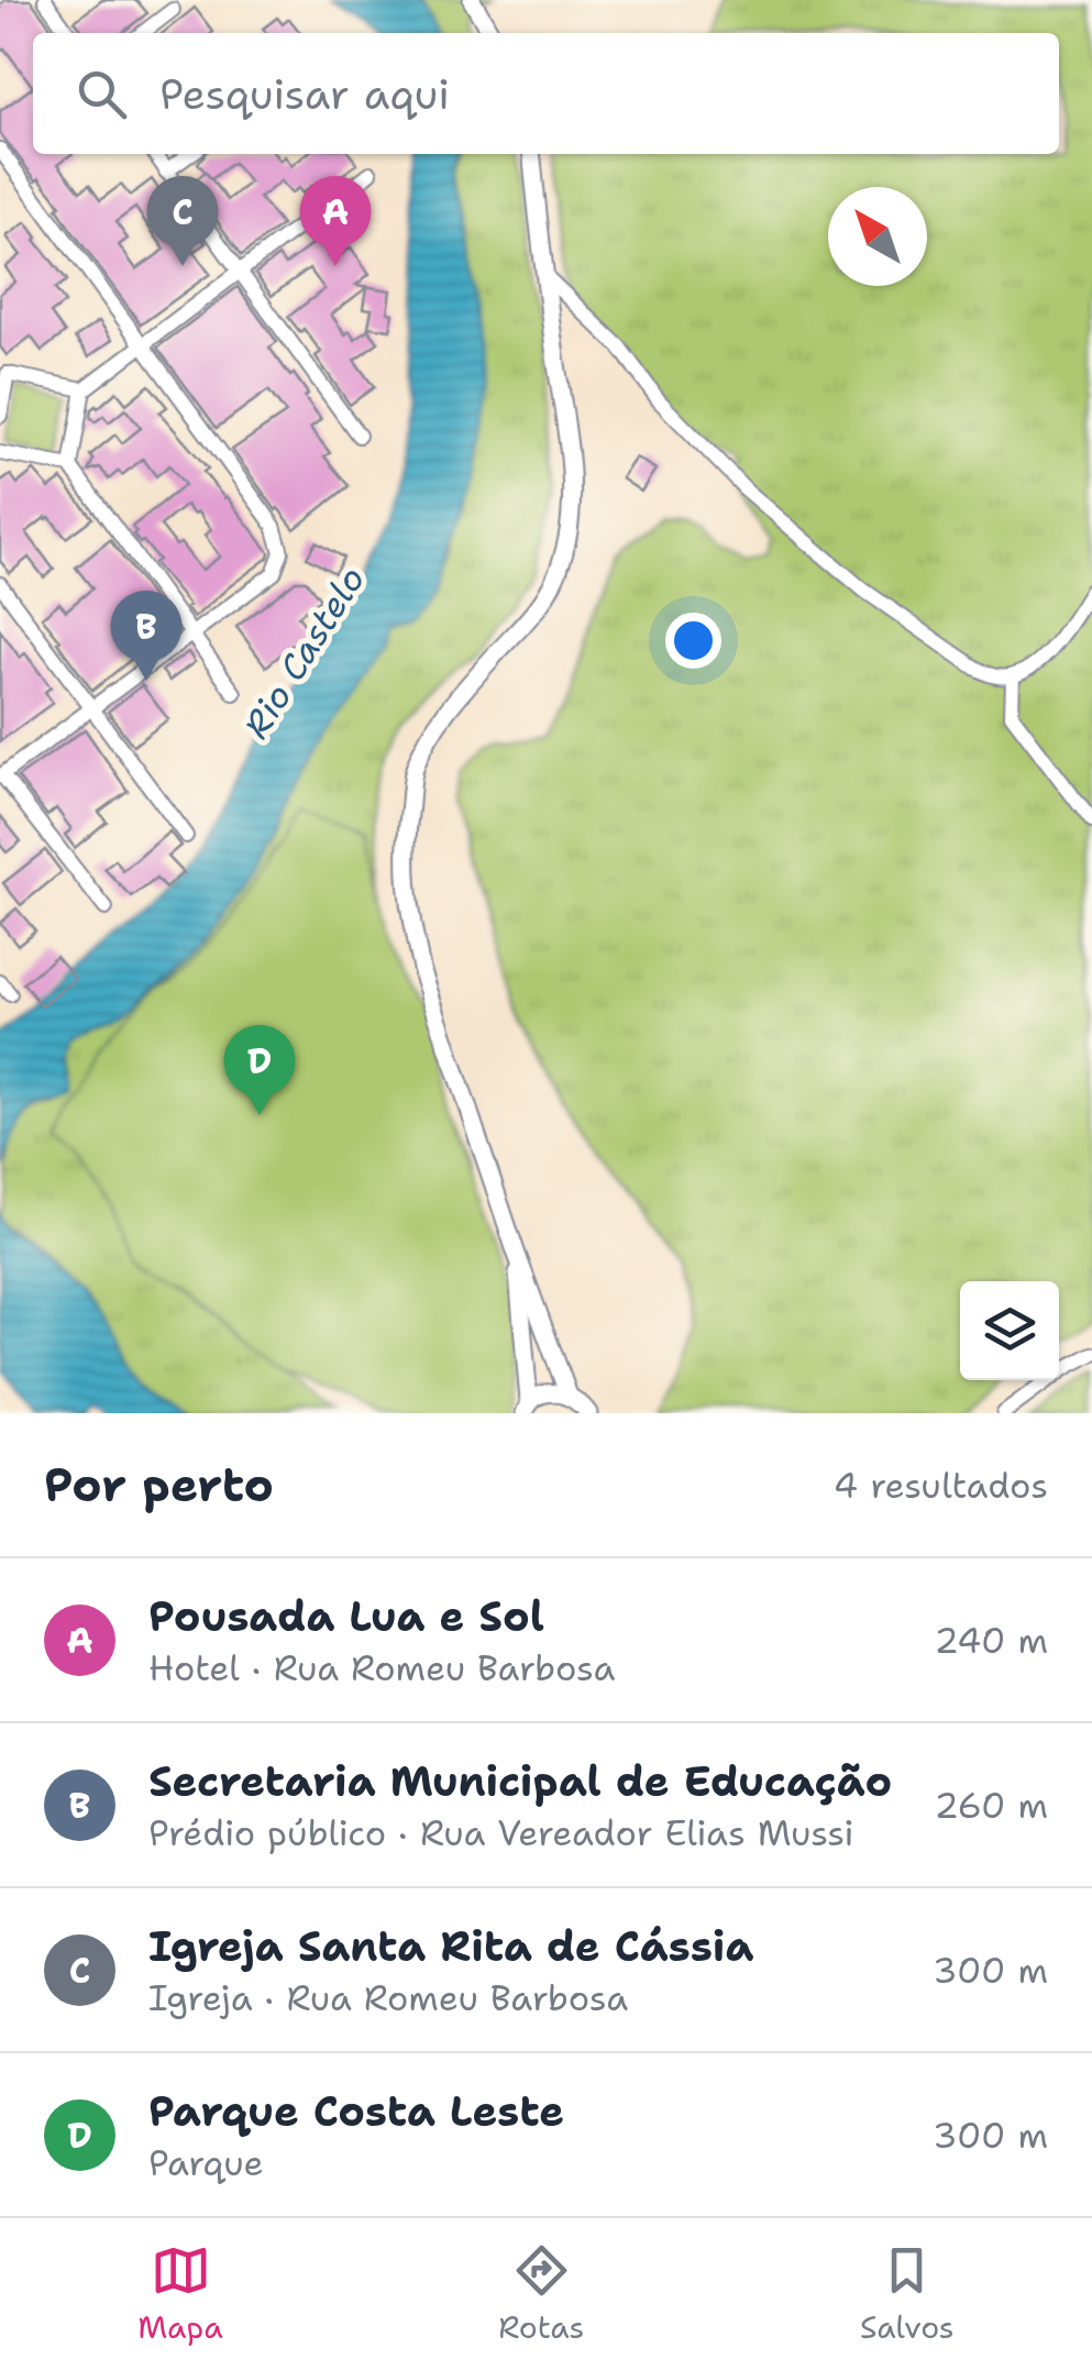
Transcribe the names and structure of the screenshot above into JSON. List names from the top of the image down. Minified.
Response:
{"water":["Rio Castelo"],"north":"top left","page":{"search":"Pesquisar aqui","pins":["A","C","B","D"],"heading":["Por perto","4 resultados"],"list":[{"mark":"A","name":"Pousada Lua e Sol","note":"Hotel · Rua Romeu Barbosa","value":"240 m"},{"mark":"B","name":"Secretaria Municipal de Educação","note":"Prédio público · Rua Vereador Elias Mussi","value":"260 m"},{"mark":"C","name":"Igreja Santa Rita de Cássia","note":"Igreja · Rua Romeu Barbosa","value":"300 m"},{"mark":"D","name":"Parque Costa Leste","note":"Parque","value":"300 m"}],"nav":["Mapa","Rotas","Salvos"]}}
